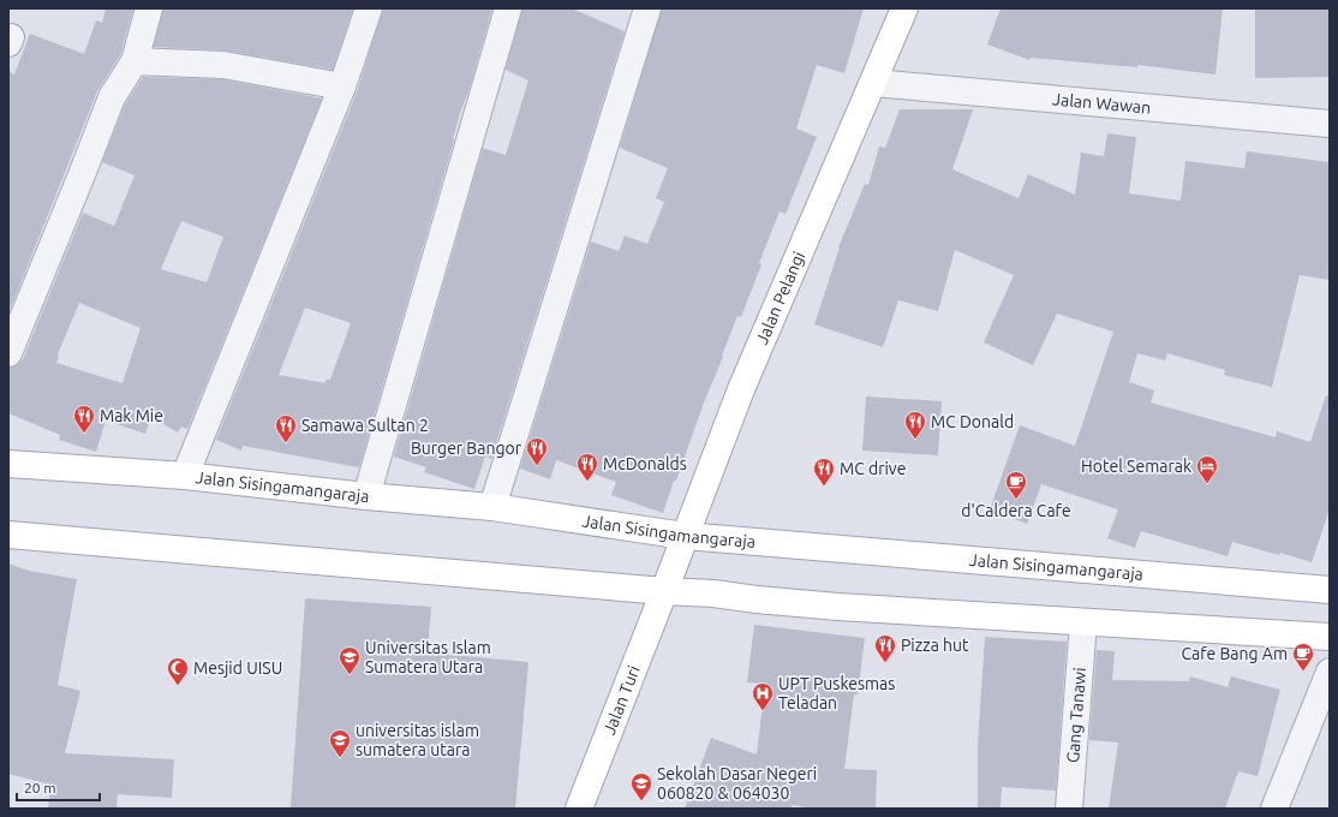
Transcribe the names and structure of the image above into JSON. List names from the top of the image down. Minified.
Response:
{"streets":{"main road":["Jalan Pelangi","Jalan Sisingamangaraja","Jalan Turi"],"street":["Jalan Wawan","Gang Tanawi"]},"crossings":[["Jalan Wawan","Jalan Pelangi"],["Jalan Pelangi","Jalan Sisingamangaraja"],["Jalan Pelangi","Jalan Turi"]],"places":{"restaurant":["Mak Mie","MC Donald","Samawa Sultan 2","Burger Bangor","McDonalds","MC drive","Pizza hut"],"hotel":["Hotel Semarak"],"cafe":["d'Caldera Cafe","Cafe Bang Am"],"school or university":["Universitas Islam Sumatera Utara","universitas islam sumatera utara","Sekolah Dasar Negeri 060820 & 064030"],"mosque":["Mesjid UISU"],"hospital":["UPT Puskesmas Teladan"]},"scale_bar":"20 m"}
